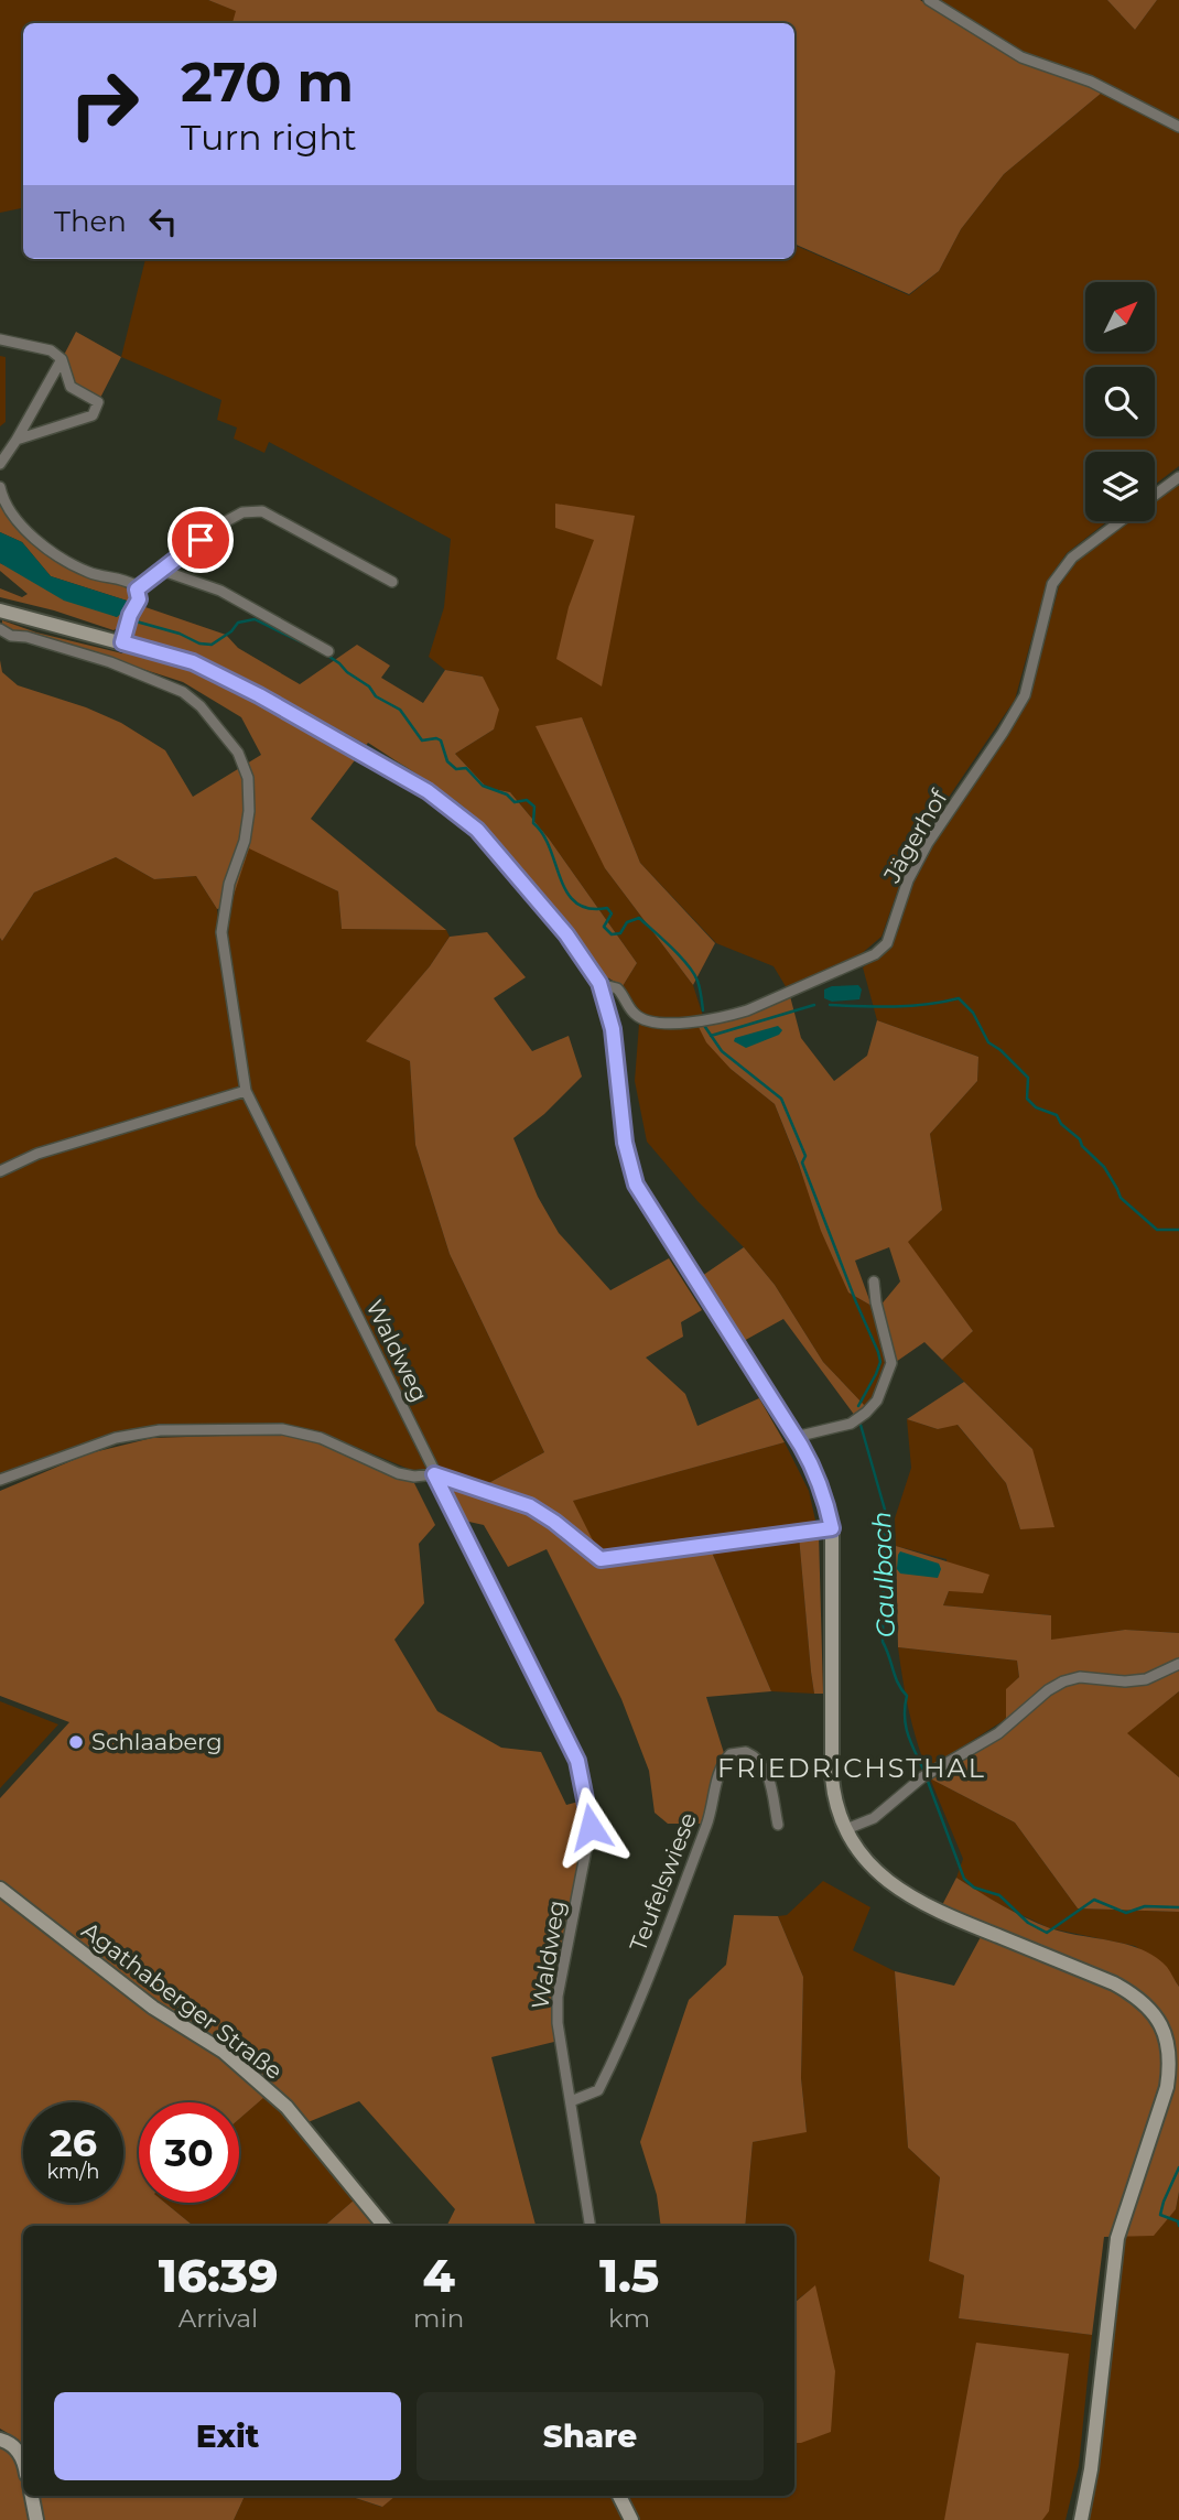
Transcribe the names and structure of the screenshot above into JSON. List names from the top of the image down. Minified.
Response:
{"streets":{"main road":["Agathaberger Straße"],"street":["Jägerhof","Waldweg","Teufelswiese"]},"crossings":[["Waldweg","Teufelswiese"]],"districts":["FRIEDRICHSTHAL"],"water":["Gaulbach"],"places":["Schlaaberg"],"north":"top right","page":{"turn":["270 m","Turn right"],"then":"Then","speed":"26 km/h","limit":"30","eta":["16:39","Arrival","4","min","1.5","km"],"buttons":["Exit","Share"]}}
